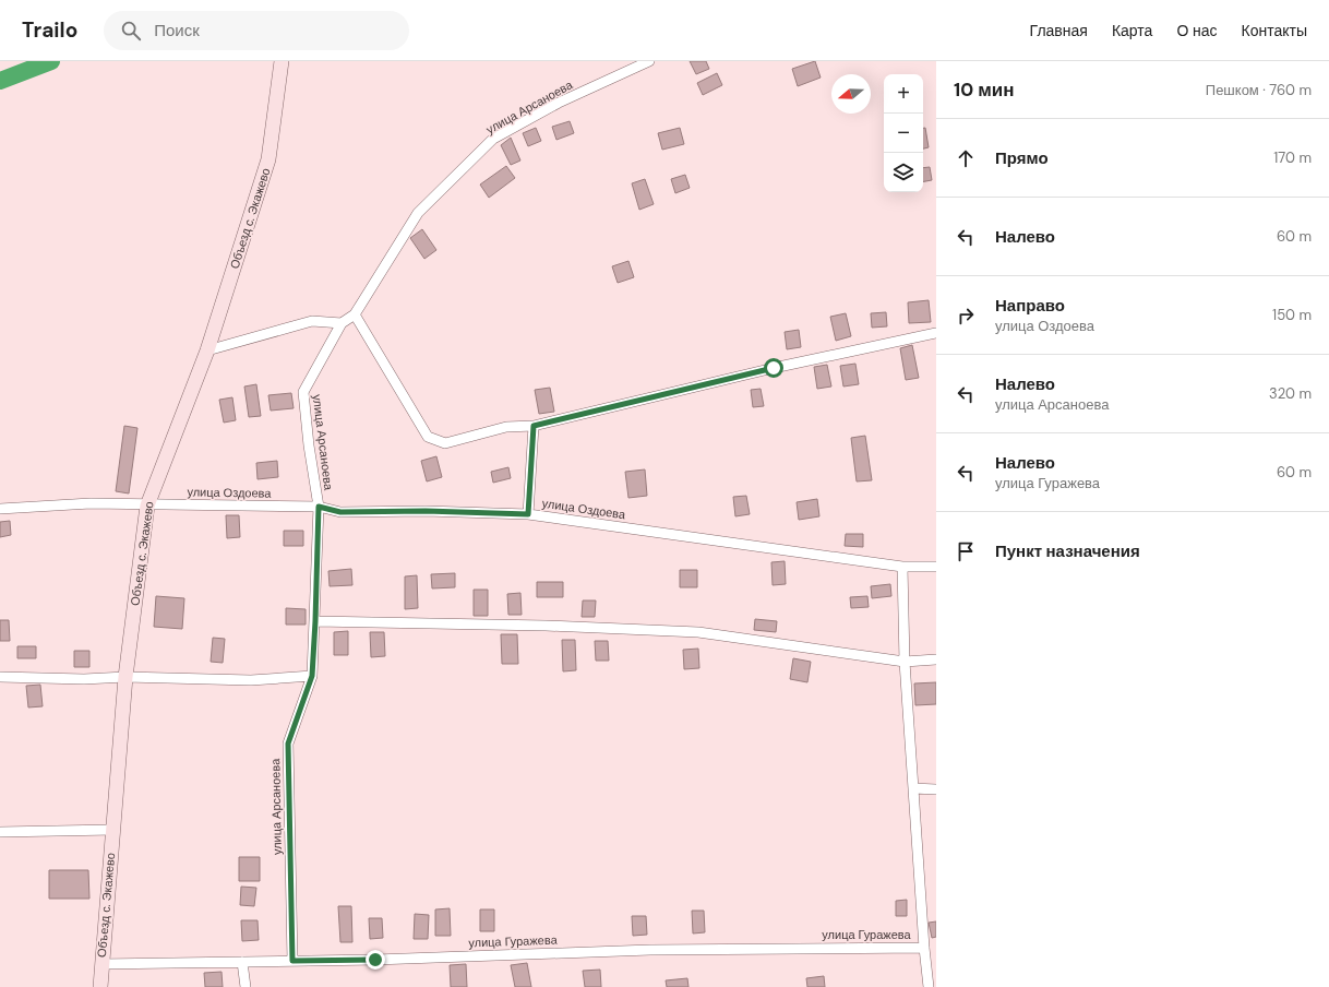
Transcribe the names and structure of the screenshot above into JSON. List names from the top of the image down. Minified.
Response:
{"streets":{"main road":["Объезд с. Экажево"],"street":["улица Арсаноева","улица Оздоева","улица Гуражева"]},"crossings":[["улица Арсаноева","улица Оздоева"],["улица Арсаноева","улица Гуражева"],["Объезд с. Экажево","улица Оздоева"],["Объезд с. Экажево","улица Гуражева"]],"north":"left","page":{"header":"Trailo","search":"Поиск","nav":["Главная","Карта","О нас","Контакты"],"heading":["10 мин","Пешком · 760 m"],"map_buttons":["+","−"],"list":[["Прямо","170 m"],["Налево","60 m"],["Направо","улица Оздоева","150 m"],["Налево","улица Арсаноева","320 m"],["Налево","улица Гуражева","60 m"],"Пункт назначения"]}}
